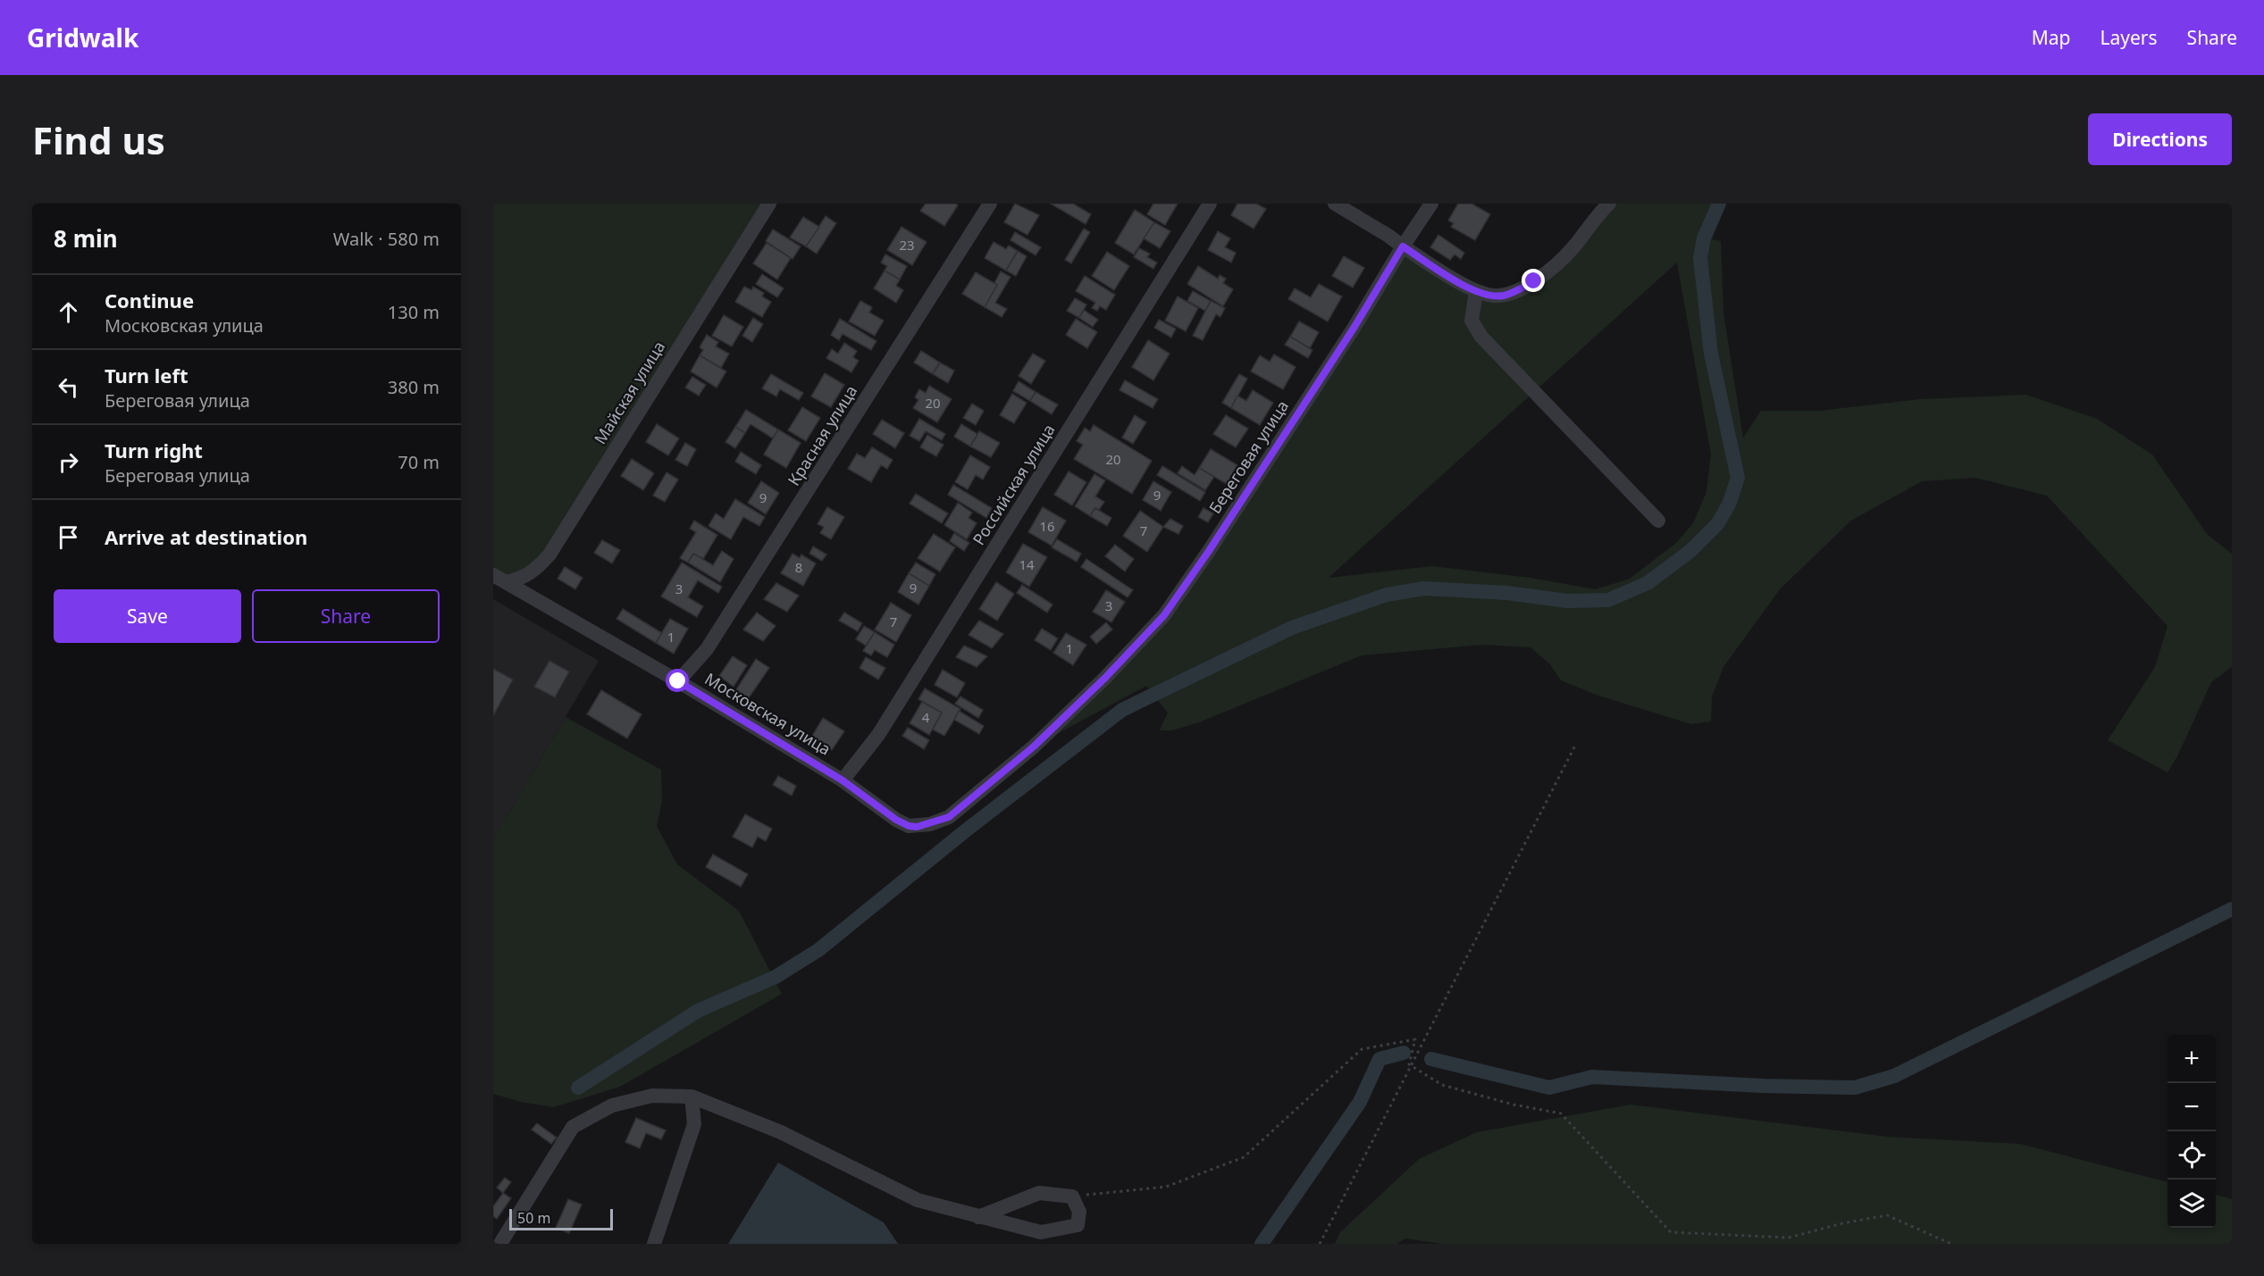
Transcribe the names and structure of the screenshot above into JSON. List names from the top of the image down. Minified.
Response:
{"streets":{"street":["Майская улица","Красная улица","Береговая улица","Российская улица","Московская улица"]},"crossings":[["Майская улица","Московская улица"],["Красная улица","Московская улица"],["Береговая улица","Московская улица"],["Российская улица","Московская улица"]],"house_numbers":["23","20","20","9","9","16","7","14","8","9","3","3","7","1","1","4"],"scale_bar":"50 m","page":{"header":"Gridwalk","nav":["Map","Layers","Share"],"buttons":["Directions",["Save","Share"]],"title":"Find us","heading":["8 min","Walk · 580 m"],"list":[["Continue","Московская улица","130 m"],["Turn left","Береговая улица","380 m"],["Turn right","Береговая улица","70 m"],"Arrive at destination"],"map_buttons":["+","−"],"scale":"50 m"}}
